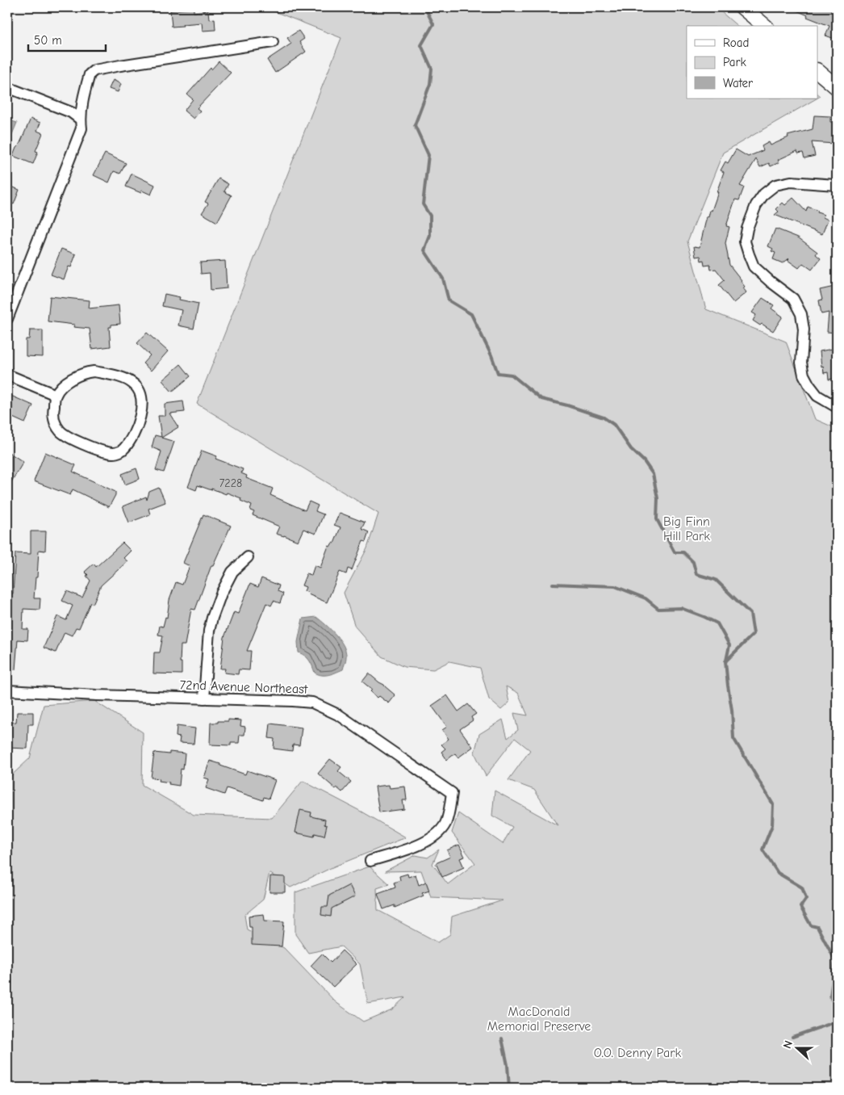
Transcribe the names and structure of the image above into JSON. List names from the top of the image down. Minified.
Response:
{"streets":{"street":["72nd Avenue Northeast"]},"parks":["Big Finn Hill Park","MacDonald Memorial Preserve","O.O. Denny Park"],"house_numbers":["7228"],"legend":["Road","Park","Water"],"scale_bar":"50 m","north":"left"}
